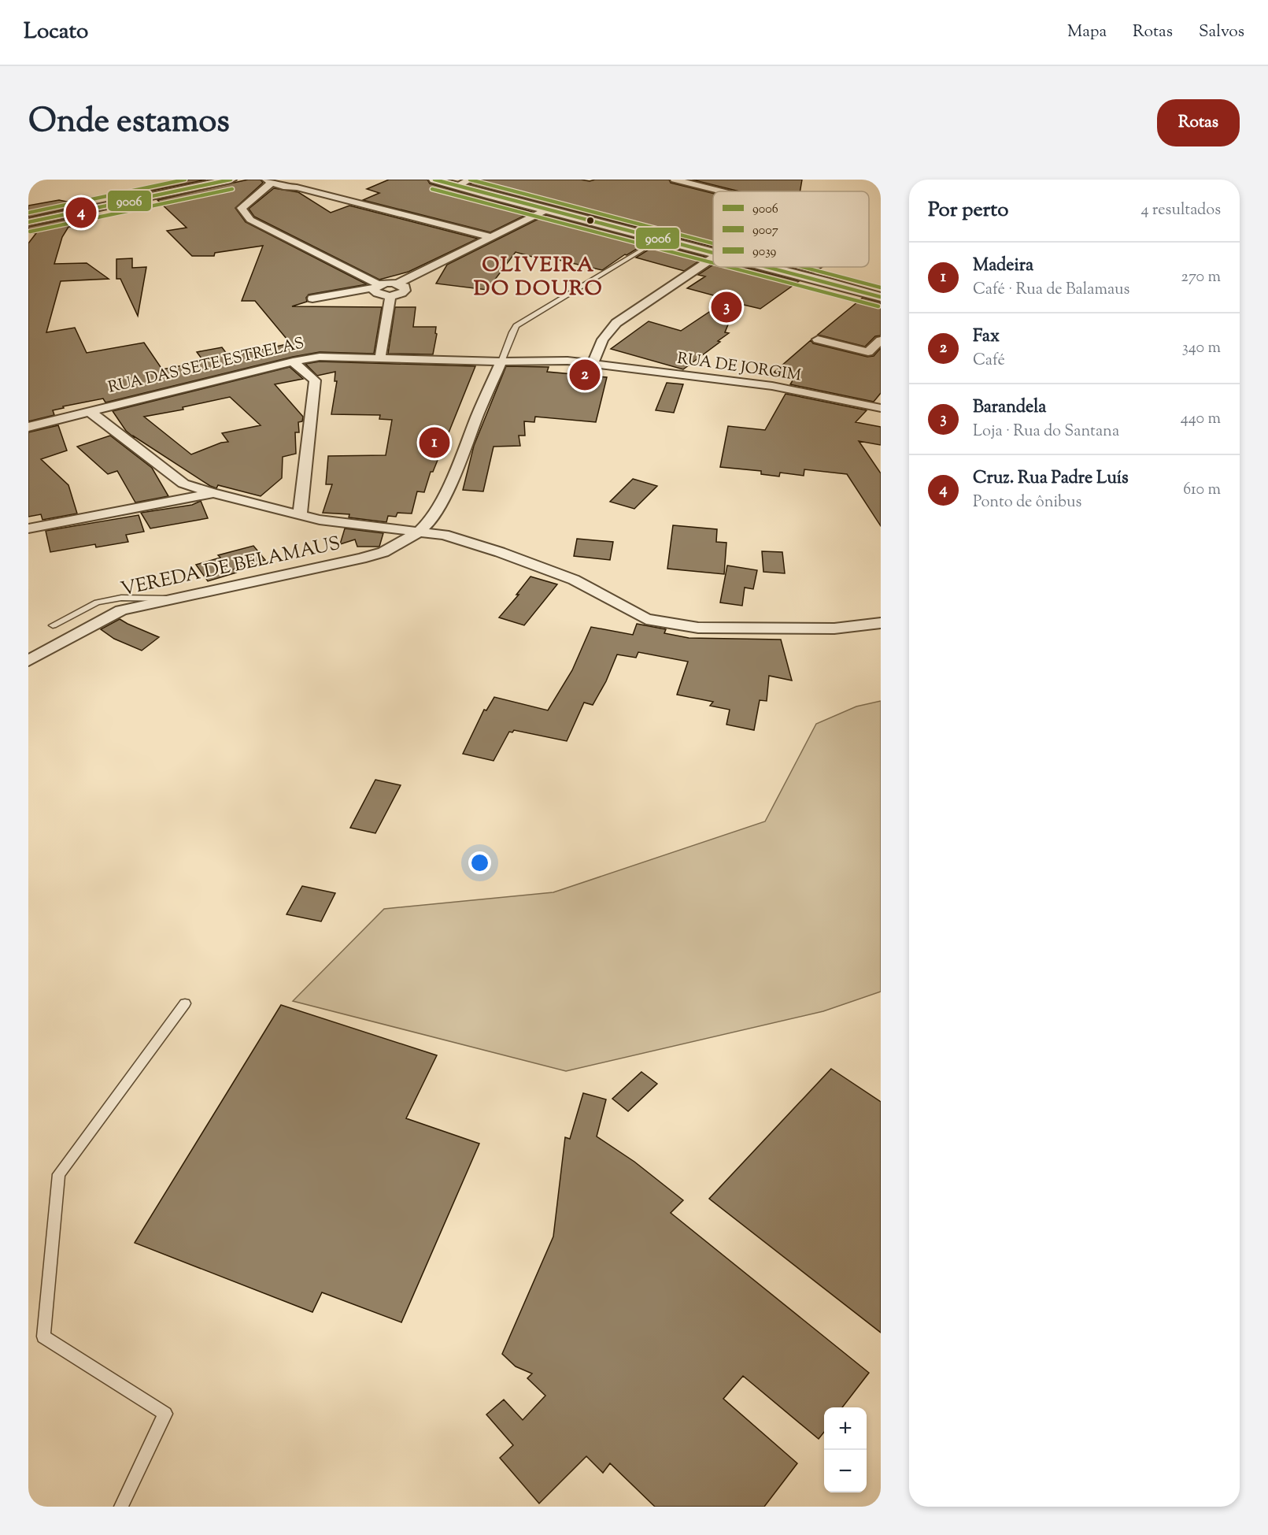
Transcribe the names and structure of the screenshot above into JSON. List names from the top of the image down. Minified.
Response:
{"streets":{"street":["RUA DAS SETE ESTRELAS","RUA DE JORGIM","VEREDA DE BELAMAUS"]},"crossings":[["RUA DAS SETE ESTRELAS","RUA DE JORGIM"],["RUA DAS SETE ESTRELAS","VEREDA DE BELAMAUS"]],"districts":["OLIVEIRA DO DOURO"],"lines":["transit line 9006","transit line 9039","transit line 9007"],"legend":["9006","9007","9039"],"page":{"header":"Locato","nav":["Mapa","Rotas","Salvos"],"title":"Onde estamos","buttons":"Rotas","heading":["Por perto","4 resultados"],"pins":["4","3","2","1"],"list":[{"mark":"1","name":"Madeira","note":"Café · Rua de Balamaus","value":"270 m"},{"mark":"2","name":"Fax","note":"Café","value":"340 m"},{"mark":"3","name":"Barandela","note":"Loja · Rua do Santana","value":"440 m"},{"mark":"4","name":"Cruz. Rua Padre Luís","note":"Ponto de ônibus","value":"610 m"}],"map_buttons":["+","−"]}}
